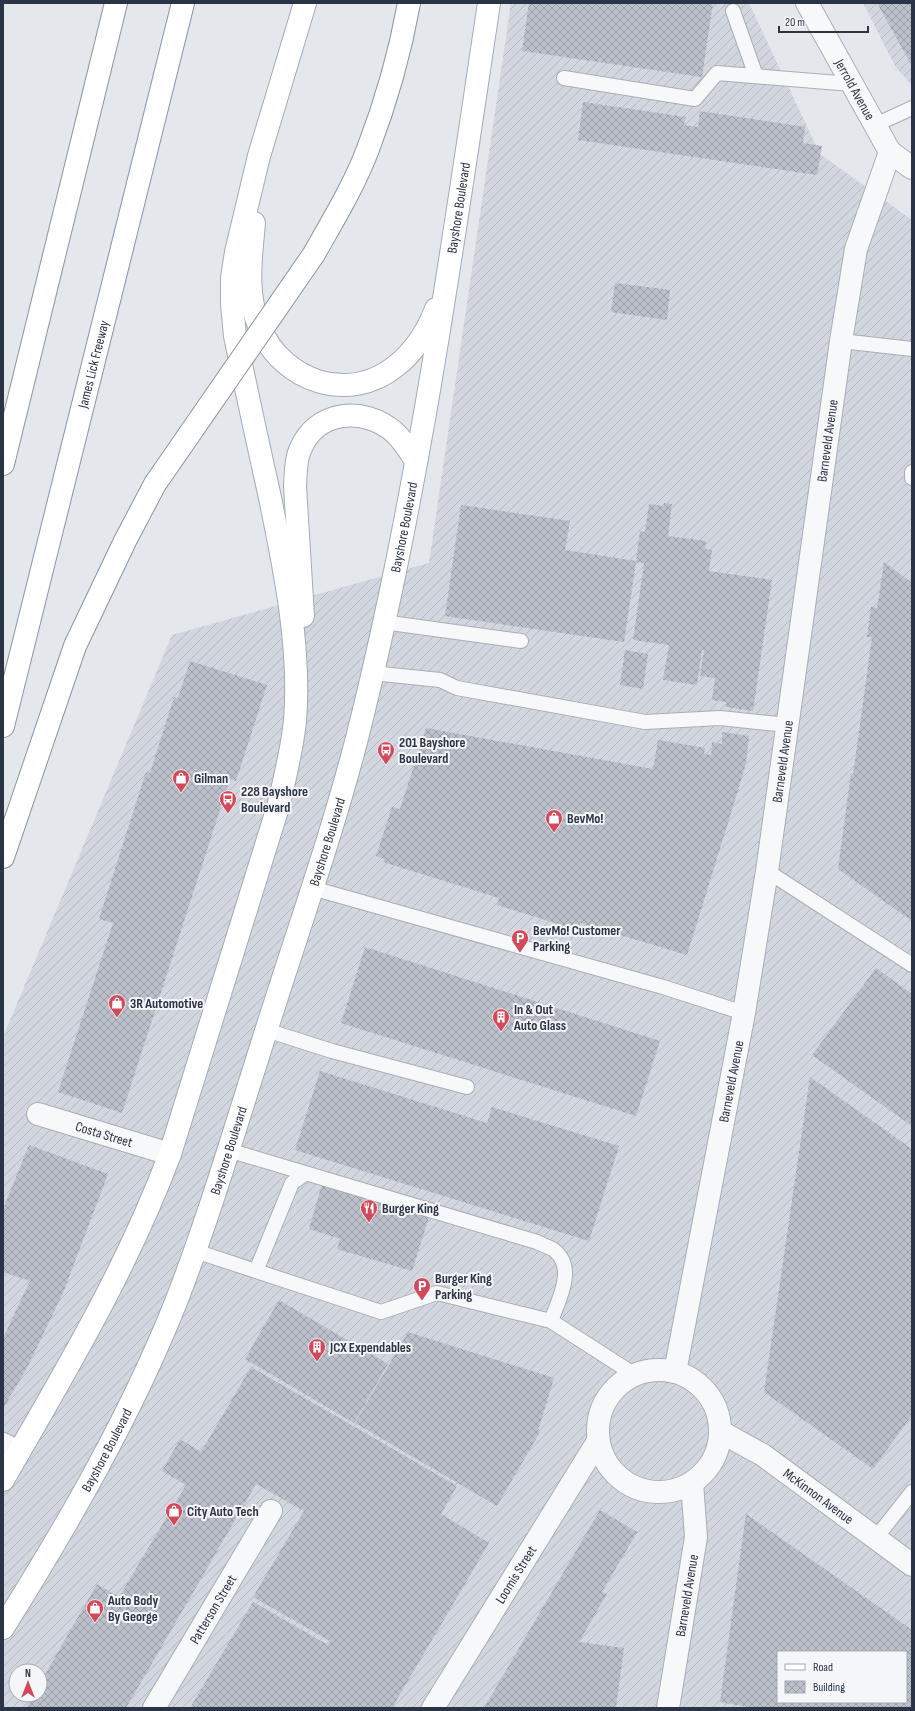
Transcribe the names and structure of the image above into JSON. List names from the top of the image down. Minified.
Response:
{"streets":{"main road":["Bayshore Boulevard","James Lick Freeway"],"street":["Jerrold Avenue","Barneveld Avenue","Costa Street","McKinnon Avenue","Loomis Street","Patterson Street"]},"crossings":[["Jerrold Avenue","Barneveld Avenue"],["Barneveld Avenue","McKinnon Avenue"],["Barneveld Avenue","Loomis Street"],["McKinnon Avenue","Loomis Street"]],"places":{"bus stop":["201 Bayshore Boulevard","228 Bayshore Boulevard"],"shop":["Gilman","BevMo!","3R Automotive","City Auto Tech","Auto Body By George"],"parking":["BevMo! Customer Parking","Burger King Parking"],"building":["In & Out Auto Glass","JCX Expendables"],"restaurant":["Burger King"]},"legend":["Road","Building"],"scale_bar":"20 m","north":"top"}
